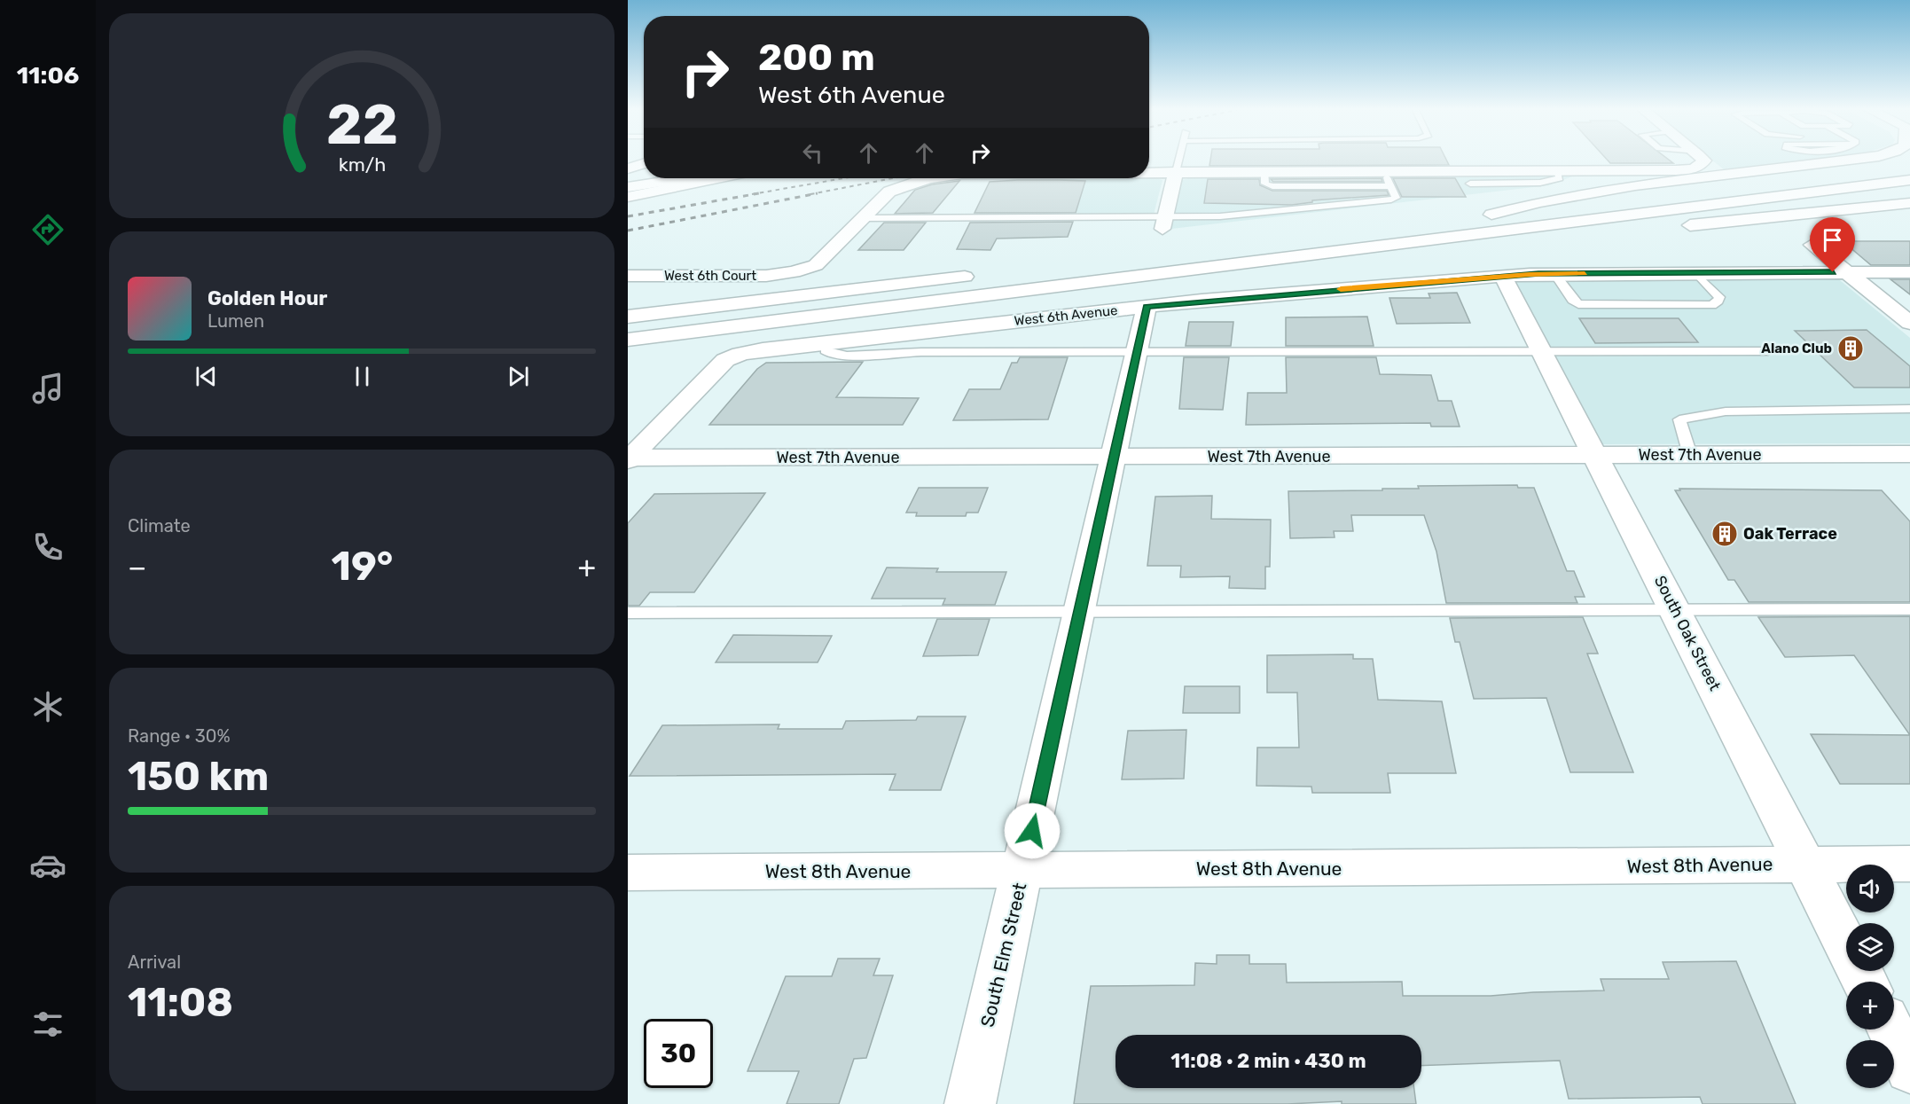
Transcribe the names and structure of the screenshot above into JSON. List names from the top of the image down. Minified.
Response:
{"streets":{"main road":["West 6th Court","West 6th Avenue","West 7th Avenue","South Oak Street","West 8th Avenue","South Elm Street"]},"crossings":[["West 6th Avenue","West 7th Avenue"],["West 6th Avenue","South Oak Street"],["West 6th Avenue","South Elm Street"],["West 7th Avenue","South Oak Street"],["West 7th Avenue","South Elm Street"],["South Oak Street","West 8th Avenue"],["West 8th Avenue","South Elm Street"]],"places":{"building":["Alano Club","Oak Terrace"]},"page":{"tabs":"11:06","turn":["200 m","West 6th Avenue"],"song":["Golden Hour","Lumen"],"tile":["Climate",["Range · 30%","150 km"],["Arrival","11:08"]],"heat":["−","19°","+"],"map_buttons":["+","−"],"limit":"30","trip":"11:08 · 2 min · 430 m","gauge":["22","km/h"]}}
